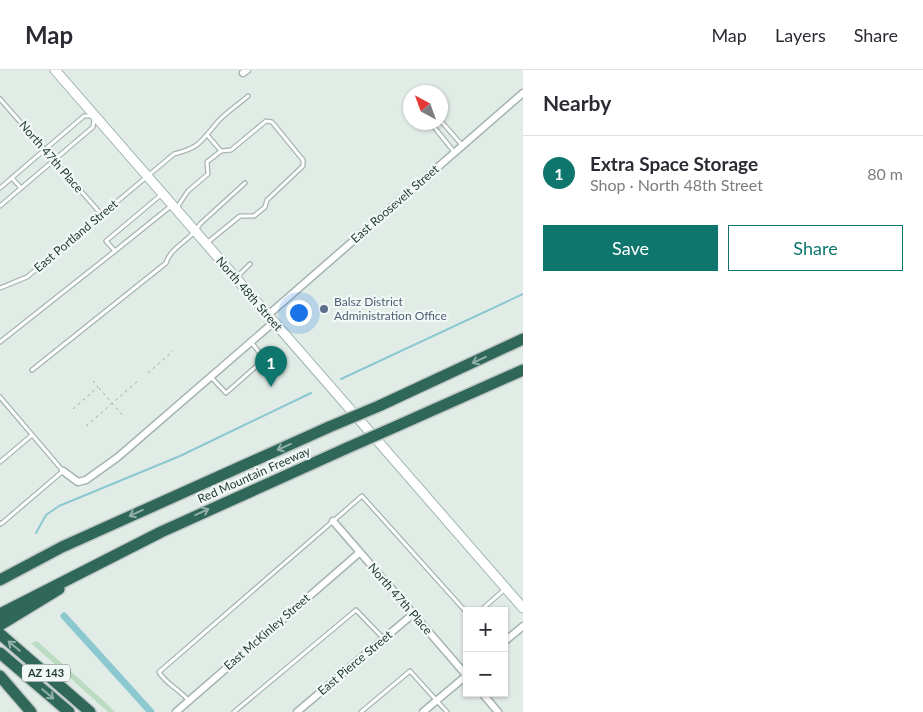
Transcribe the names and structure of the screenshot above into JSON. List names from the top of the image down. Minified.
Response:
{"streets":{"highway":["Red Mountain Freeway","AZ 143"],"street":["North 47th Place","East Roosevelt Street","North 48th Street","East McKinley Street","East Pierce Street"],"lane":["East Portland Street"]},"crossings":[["North 47th Place","East Portland Street"],["North 47th Place","East McKinley Street"],["North 47th Place","East Pierce Street"],["East Roosevelt Street","North 48th Street"],["East Portland Street","North 48th Street"]],"places":["Balsz District Administration Office"],"north":"top left","page":{"header":"Map","nav":["Map","Layers","Share"],"heading":"Nearby","list":[{"mark":"1","name":"Extra Space Storage","note":"Shop · North 48th Street","value":"80 m"}],"buttons":["Save","Share"],"pins":"1","map_buttons":["+","−"]}}
